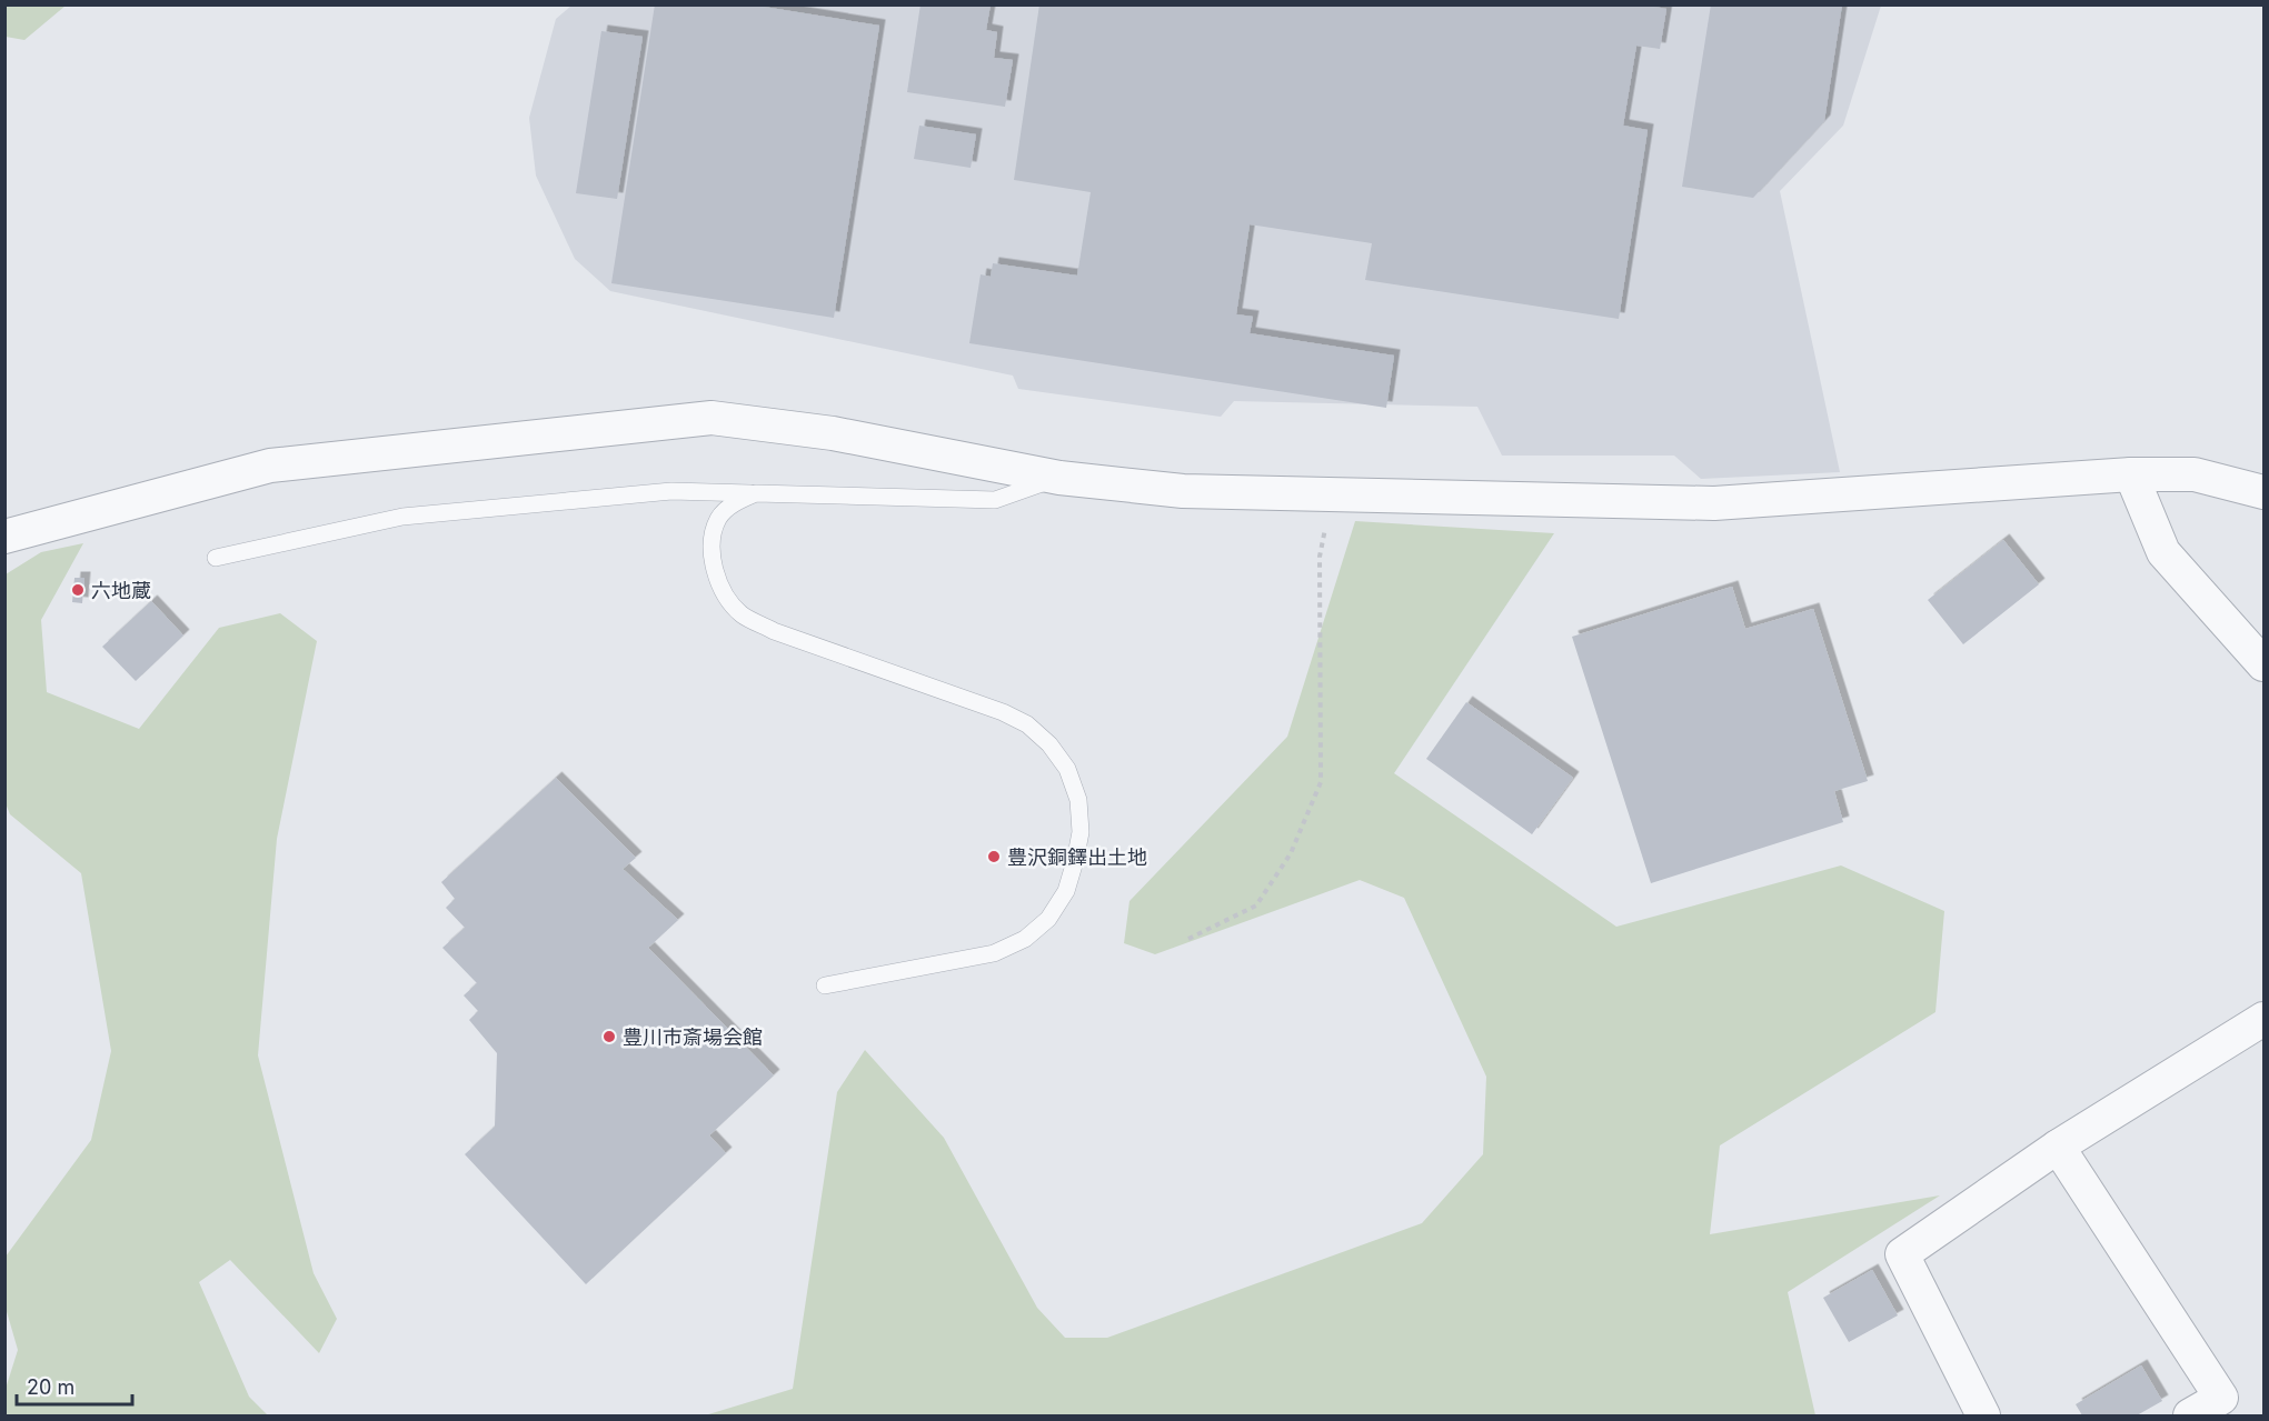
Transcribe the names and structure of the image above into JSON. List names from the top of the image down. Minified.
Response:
{"places":["六地蔵","豊沢銅鐸出土地","豊川市斎場会館"],"scale_bar":"20 m"}
